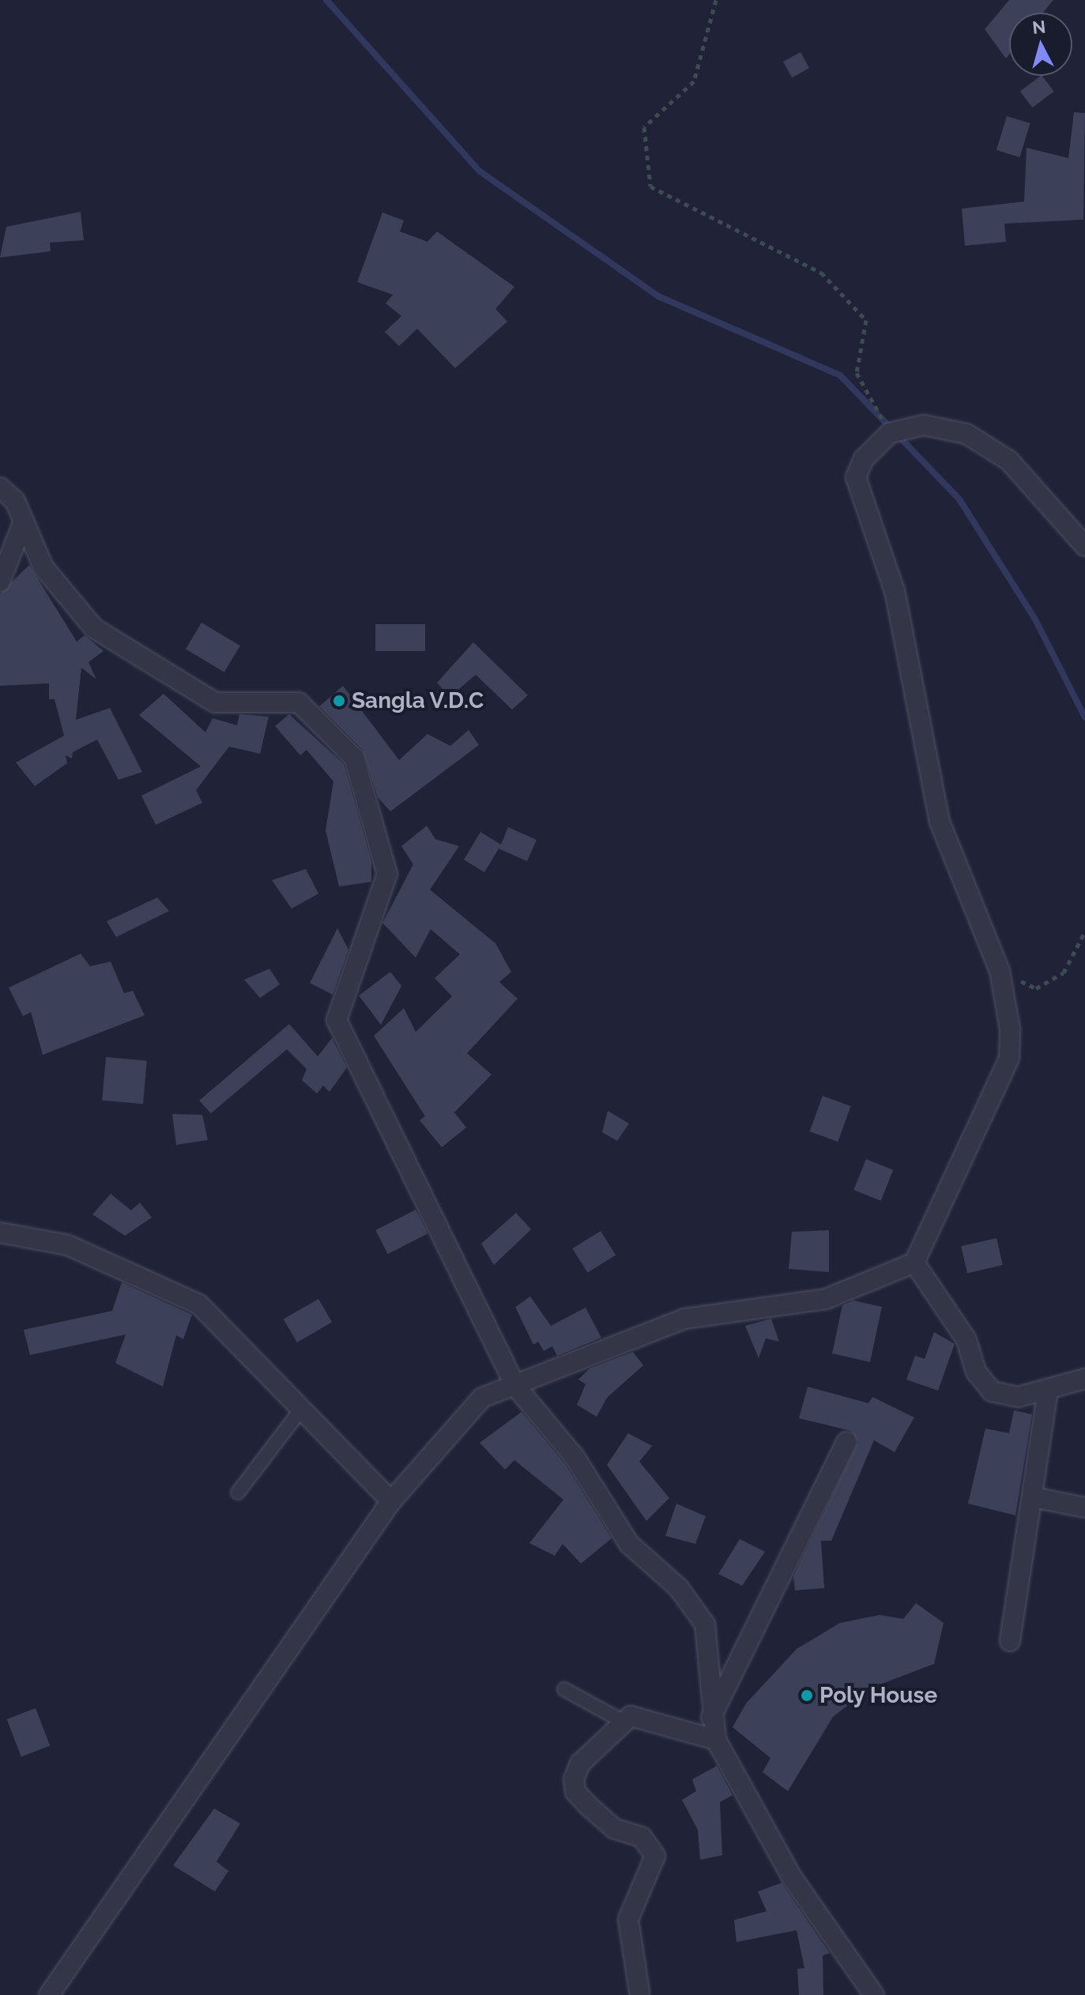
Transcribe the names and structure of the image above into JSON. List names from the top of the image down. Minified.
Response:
{"places":["Sangla V.D.C","Poly House"],"north":"top"}
